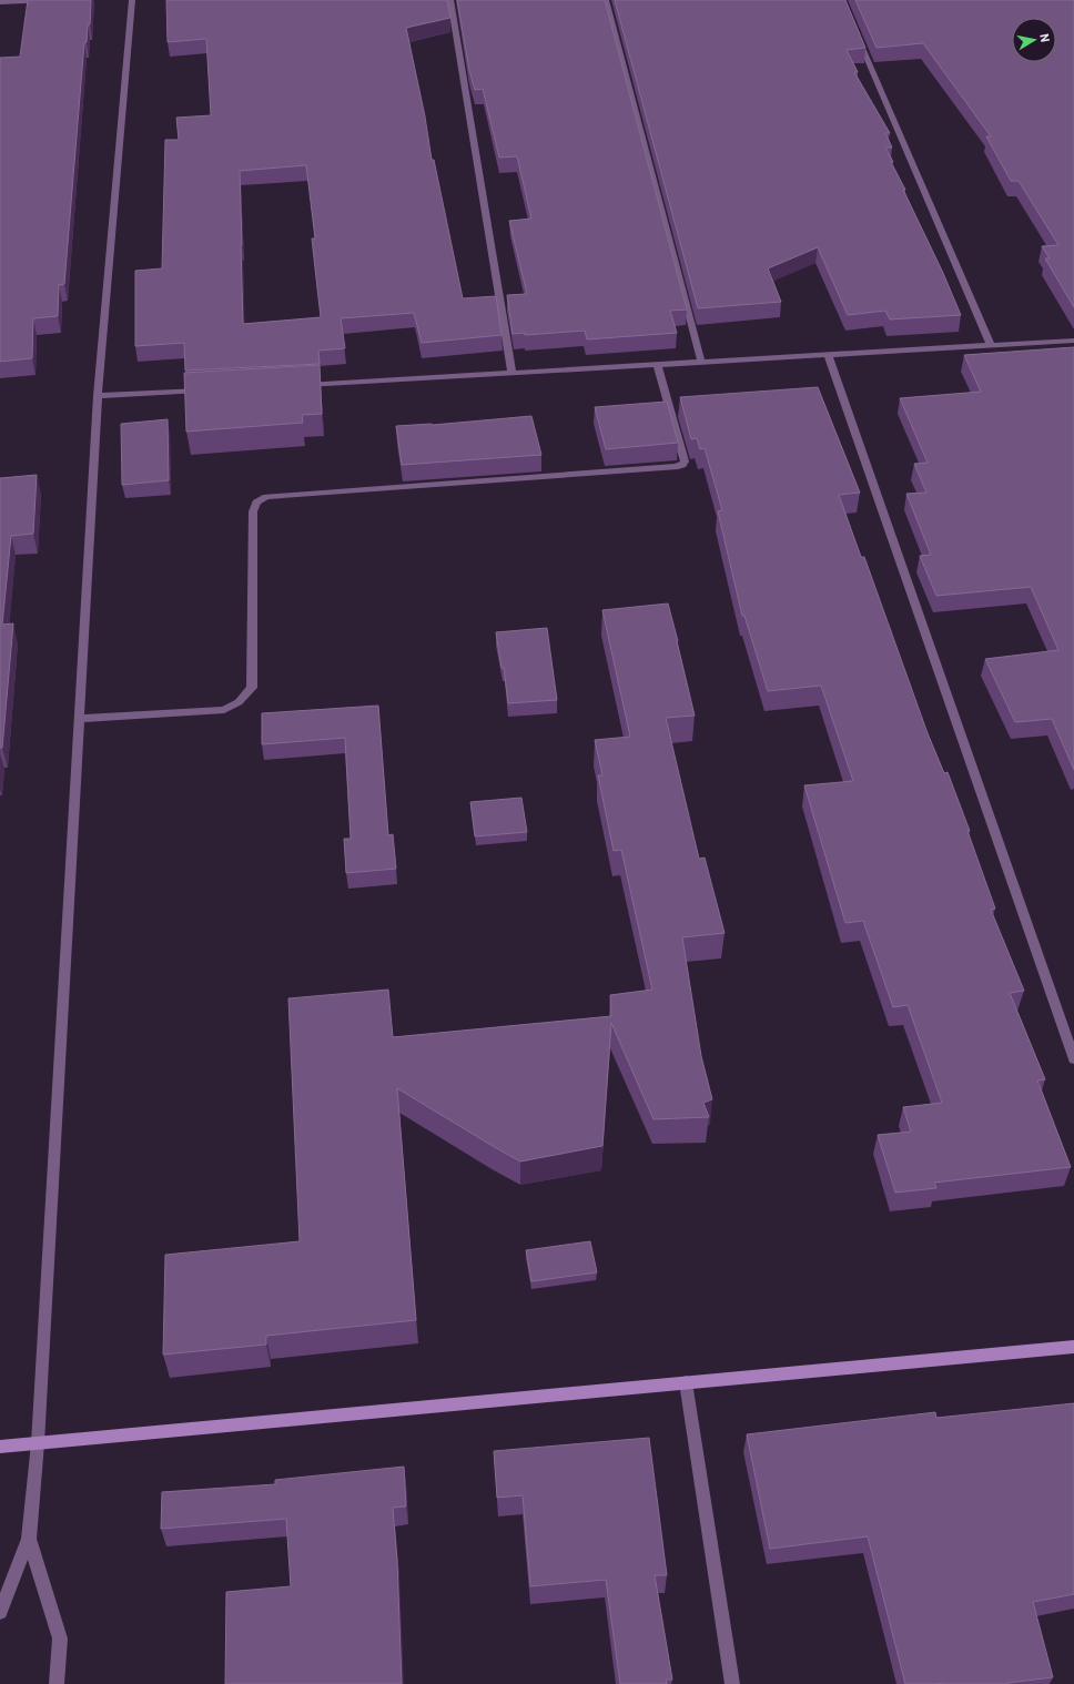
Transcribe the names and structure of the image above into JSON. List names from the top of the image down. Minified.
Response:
{"north":"right"}
